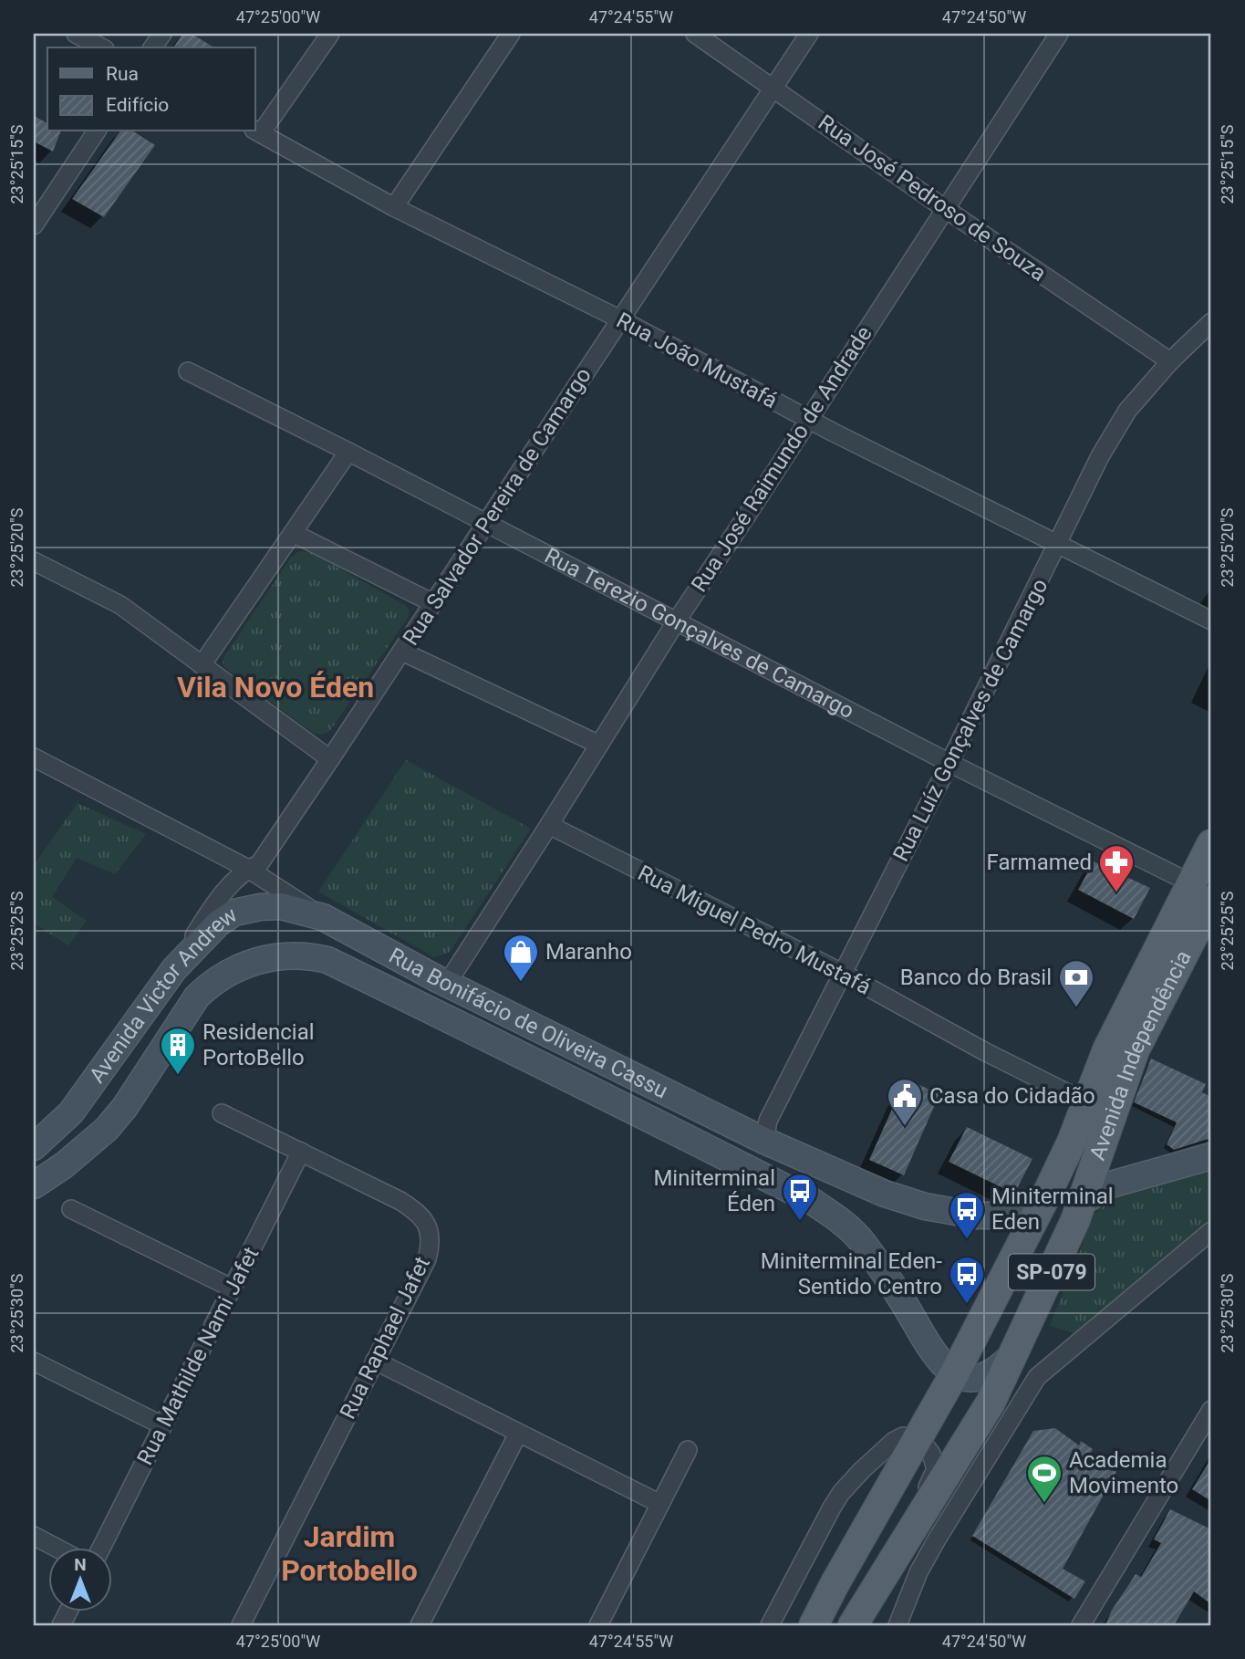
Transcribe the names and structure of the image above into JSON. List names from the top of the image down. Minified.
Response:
{"streets":{"main road":["Avenida Victor Andrew","Rua Bonifácio de Oliveira Cassu","Avenida Independência","SP-079"],"street":["Rua José Pedroso de Souza","Rua João Mustafá","Rua José Raimundo de Andrade","Rua Salvador Pereira de Camargo","Rua Terezio Gonçalves de Camargo","Rua Luíz Gonçalves de Camargo","Rua Miguel Pedro Mustafá","Rua Raphael Jafet","Rua Mathilde Nami Jafet"]},"crossings":[["Rua José Pedroso de Souza","Rua José Raimundo de Andrade"],["Rua José Pedroso de Souza","Rua Salvador Pereira de Camargo"],["Rua José Pedroso de Souza","Rua Luíz Gonçalves de Camargo"],["Rua João Mustafá","Rua José Raimundo de Andrade"],["Rua João Mustafá","Rua Salvador Pereira de Camargo"],["Rua João Mustafá","Rua Luíz Gonçalves de Camargo"],["Rua José Raimundo de Andrade","Rua Terezio Gonçalves de Camargo"],["Rua José Raimundo de Andrade","Rua Miguel Pedro Mustafá"],["Rua José Raimundo de Andrade","Rua Bonifácio de Oliveira Cassu"],["Rua Salvador Pereira de Camargo","Rua Terezio Gonçalves de Camargo"],["Rua Salvador Pereira de Camargo","Avenida Victor Andrew"],["Rua Salvador Pereira de Camargo","Rua Bonifácio de Oliveira Cassu"],["Rua Terezio Gonçalves de Camargo","Rua Luíz Gonçalves de Camargo"],["Rua Terezio Gonçalves de Camargo","Avenida Independência"],["Rua Luíz Gonçalves de Camargo","Rua Miguel Pedro Mustafá"],["Rua Luíz Gonçalves de Camargo","Rua Bonifácio de Oliveira Cassu"],["Rua Miguel Pedro Mustafá","Avenida Independência"],["Avenida Victor Andrew","Rua Bonifácio de Oliveira Cassu"],["Rua Bonifácio de Oliveira Cassu","Avenida Independência"],["Rua Raphael Jafet","Rua Mathilde Nami Jafet"]],"districts":["Vila Novo Éden","Jardim Portobello"],"places":{"pharmacy":["Farmamed"],"shop":["Maranho"],"bank":["Banco do Brasil"],"building":["Residencial PortoBello"],"public building":["Casa do Cidadão"],"bus stop":["Miniterminal Éden","Miniterminal Eden","Miniterminal Eden- Sentido Centro"],"sports":["Academia Movimento"]},"legend":["Rua","Edifício"],"north":"top","coordinates":["47°25'00\"W","47°24'55\"W","47°24'50\"W","23°25'15\"S","23°25'20\"S","23°25'25\"S","23°25'30\"S"]}
